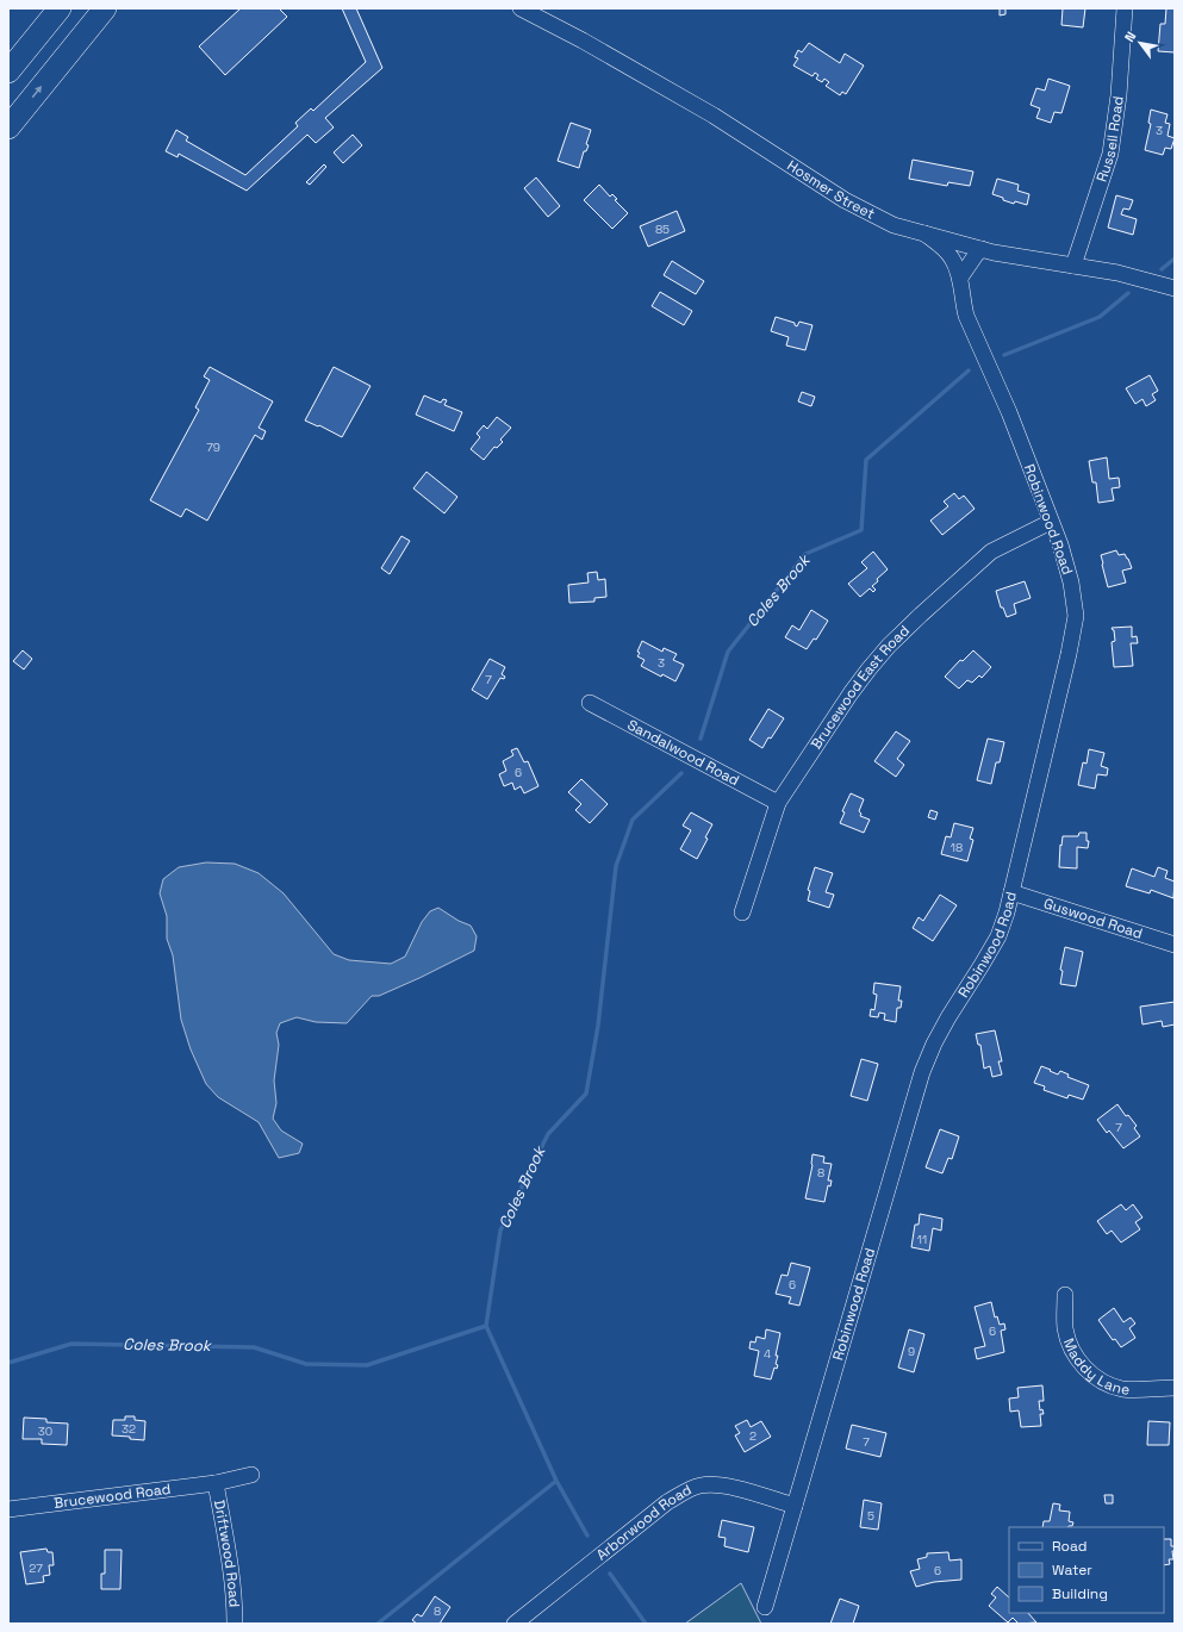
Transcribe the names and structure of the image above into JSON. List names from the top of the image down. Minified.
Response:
{"streets":{"street":["Russell Road","Hosmer Street","Robinwood Road","Brucewood East Road","Sandalwood Road","Guswood Road","Maddy Lane","Brucewood Road","Arborwood Road","Driftwood Road"]},"crossings":[["Russell Road","Hosmer Street"],["Hosmer Street","Robinwood Road"],["Robinwood Road","Brucewood East Road"],["Robinwood Road","Guswood Road"],["Robinwood Road","Arborwood Road"],["Brucewood East Road","Sandalwood Road"],["Brucewood Road","Driftwood Road"]],"water":["Coles Brook"],"house_numbers":["3","85","79","3","7","6","18","7","8","11","6","6","9","4","32","30","2","7","5","27","6","8"],"legend":["Road","Water","Building"],"north":"top left"}
